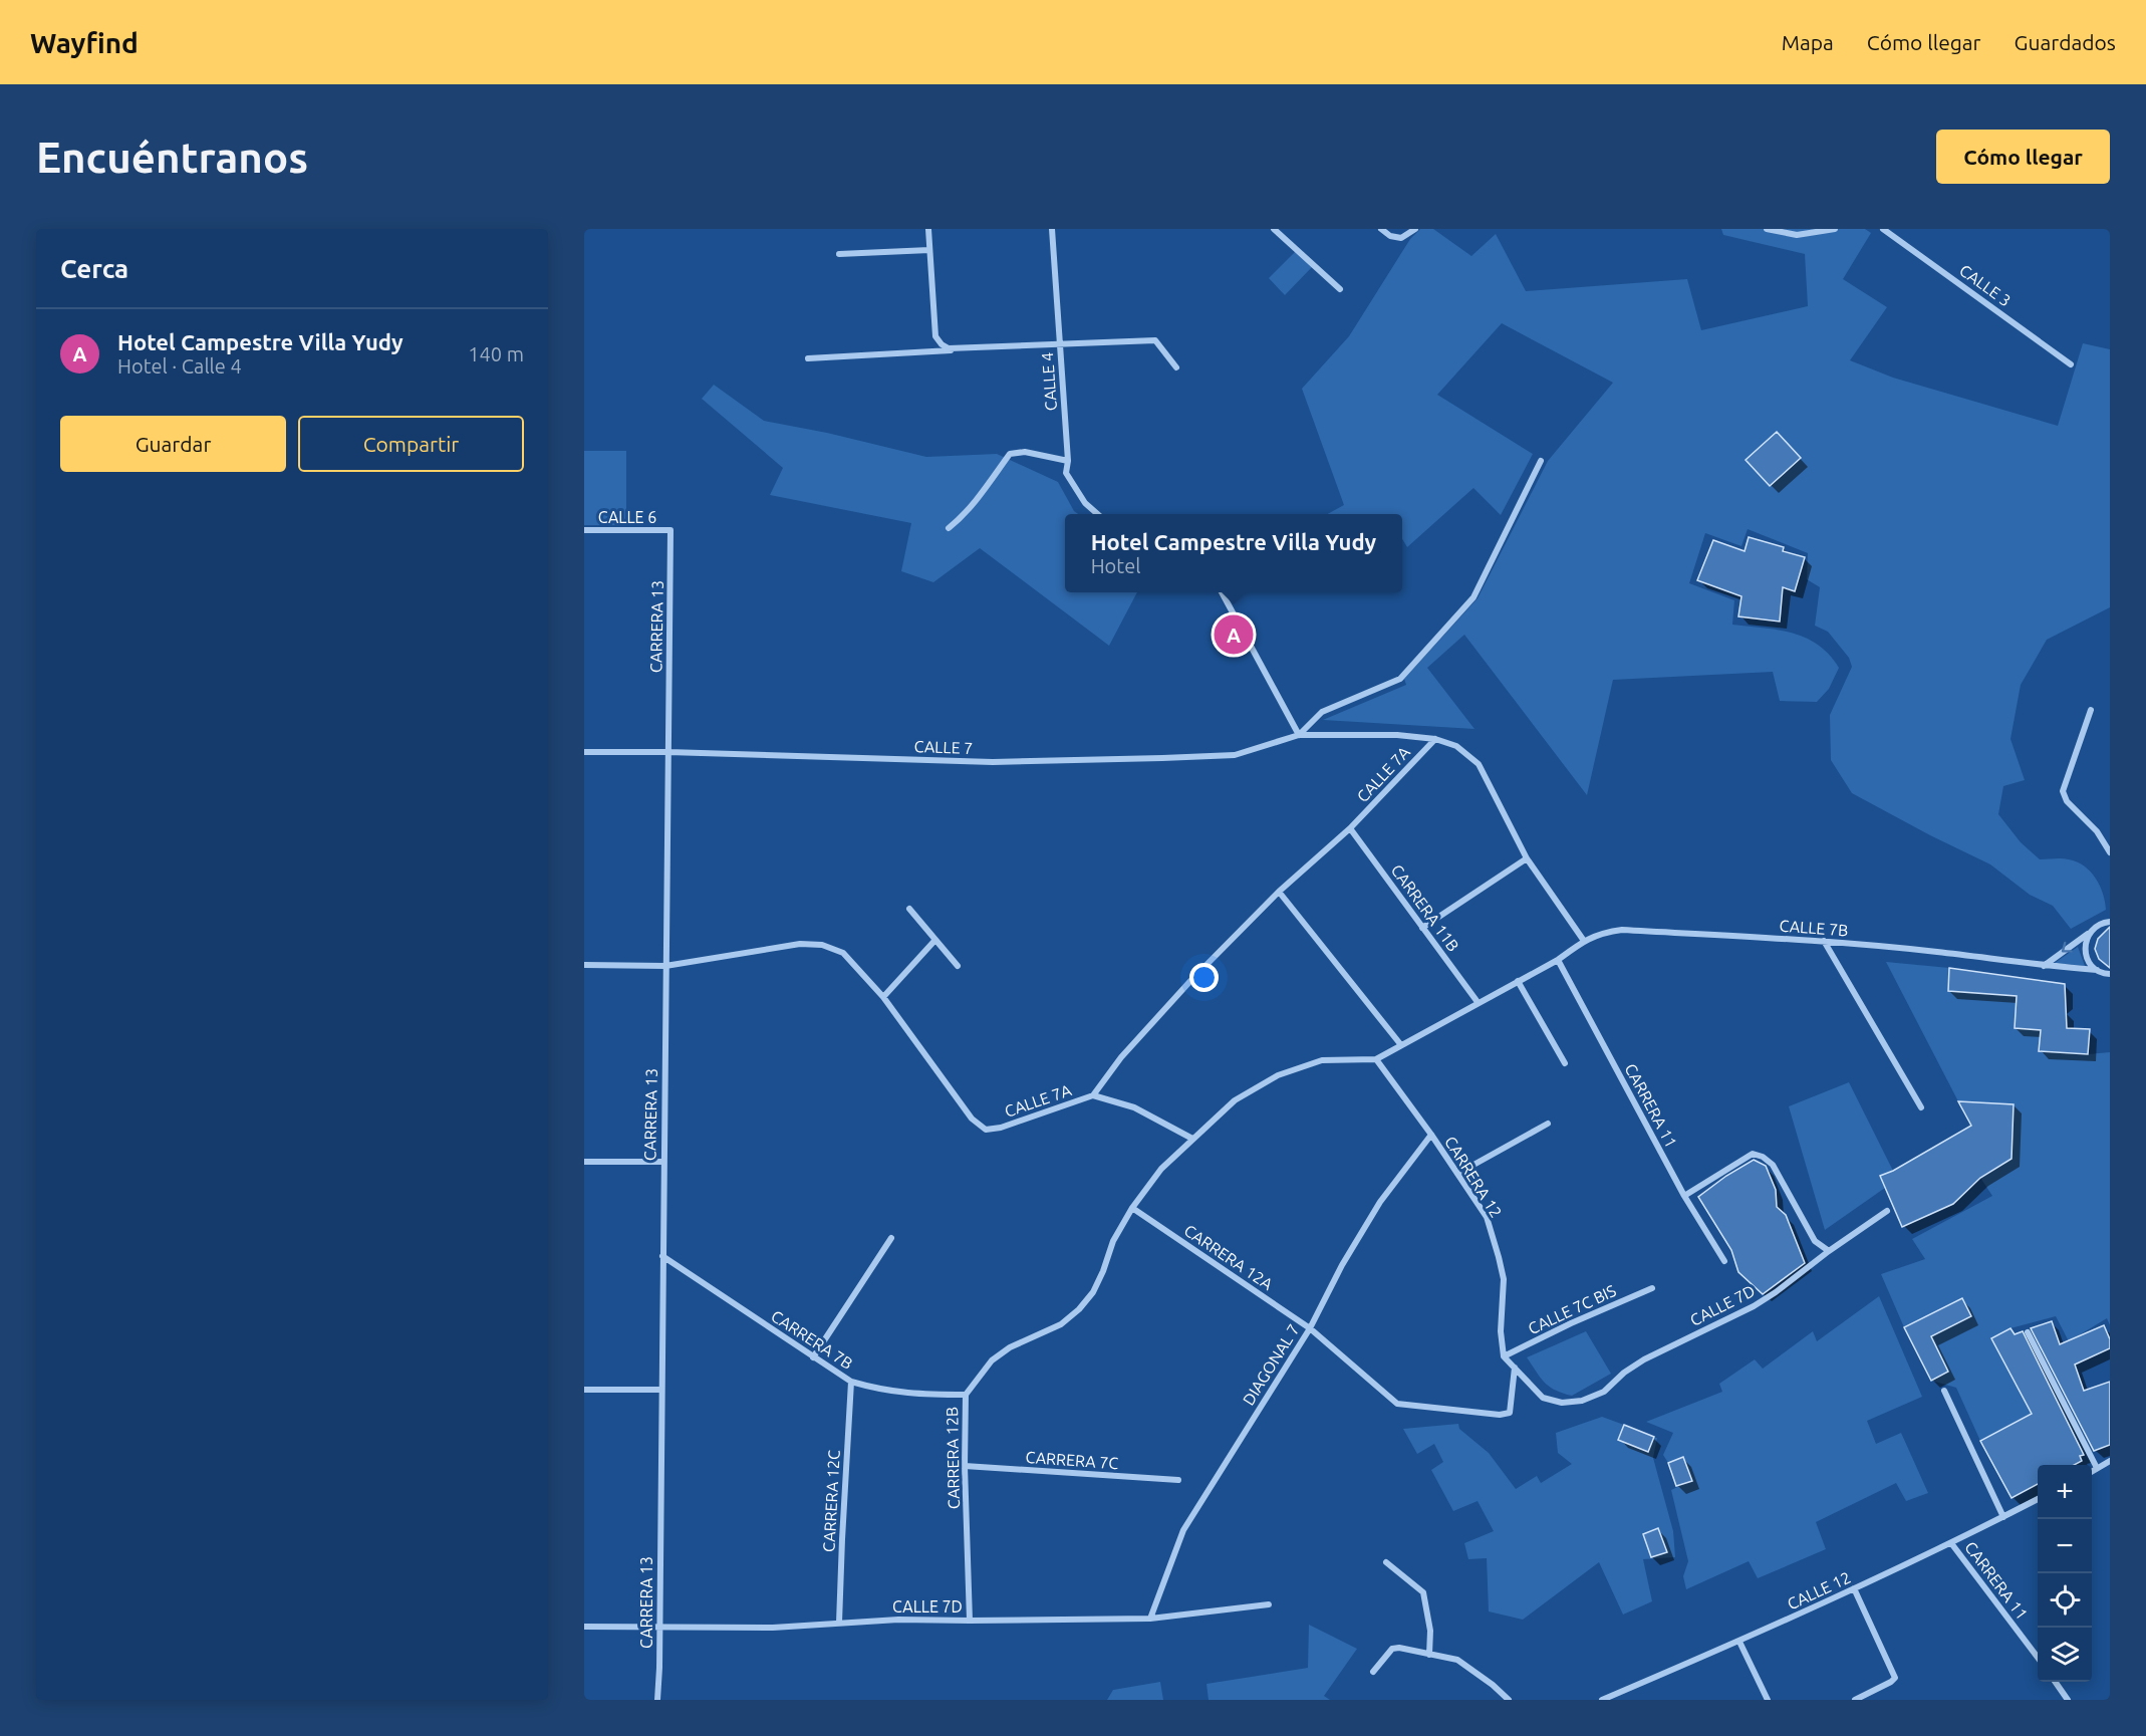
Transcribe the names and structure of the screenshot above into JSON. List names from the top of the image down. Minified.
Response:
{"streets":{"street":["CALLE 3","CALLE 4","CALLE 6","CARRERA 13","CALLE 7","CALLE 7A","CARRERA 11B","CALLE 7B","CARRERA 11","CARRERA 12","CARRERA 12A","CALLE 7D","CALLE 7C BIS","CARRERA 7B","DIAGONAL 7","CARRERA 12B","CARRERA 7C","CARRERA 12C","CALLE 12"]},"crossings":[["CALLE 6","CARRERA 13"],["CARRERA 13","CALLE 7"],["CARRERA 13","CALLE 7A"],["CARRERA 13","CALLE 7D"],["CARRERA 13","CARRERA 7B"],["CALLE 7A","CARRERA 11B"],["CARRERA 11B","CALLE 7B"],["CALLE 7B","CARRERA 11"],["CALLE 7B","CARRERA 12"],["CALLE 7B","CARRERA 12B"],["CARRERA 11","CALLE 12"],["CARRERA 12","CALLE 7C BIS"],["CARRERA 12","DIAGONAL 7"],["CARRERA 12","CARRERA 12B"],["CARRERA 12A","DIAGONAL 7"],["CARRERA 12A","CARRERA 12B"],["CALLE 7D","DIAGONAL 7"],["CALLE 7D","CARRERA 12B"],["CALLE 7D","CARRERA 12C"],["CARRERA 7B","CARRERA 12B"],["CARRERA 7B","CARRERA 12C"],["CARRERA 12B","CARRERA 7C"]],"page":{"header":"Wayfind","nav":["Mapa","Cómo llegar","Guardados"],"buttons":["Cómo llegar",["Guardar","Compartir"]],"title":"Encuéntranos","heading":"Cerca","list":[{"mark":"A","name":"Hotel Campestre Villa Yudy","note":"Hotel · Calle 4","value":"140 m"}],"popup":["Hotel Campestre Villa Yudy","Hotel"],"pins":"A","map_buttons":["+","−"]}}
